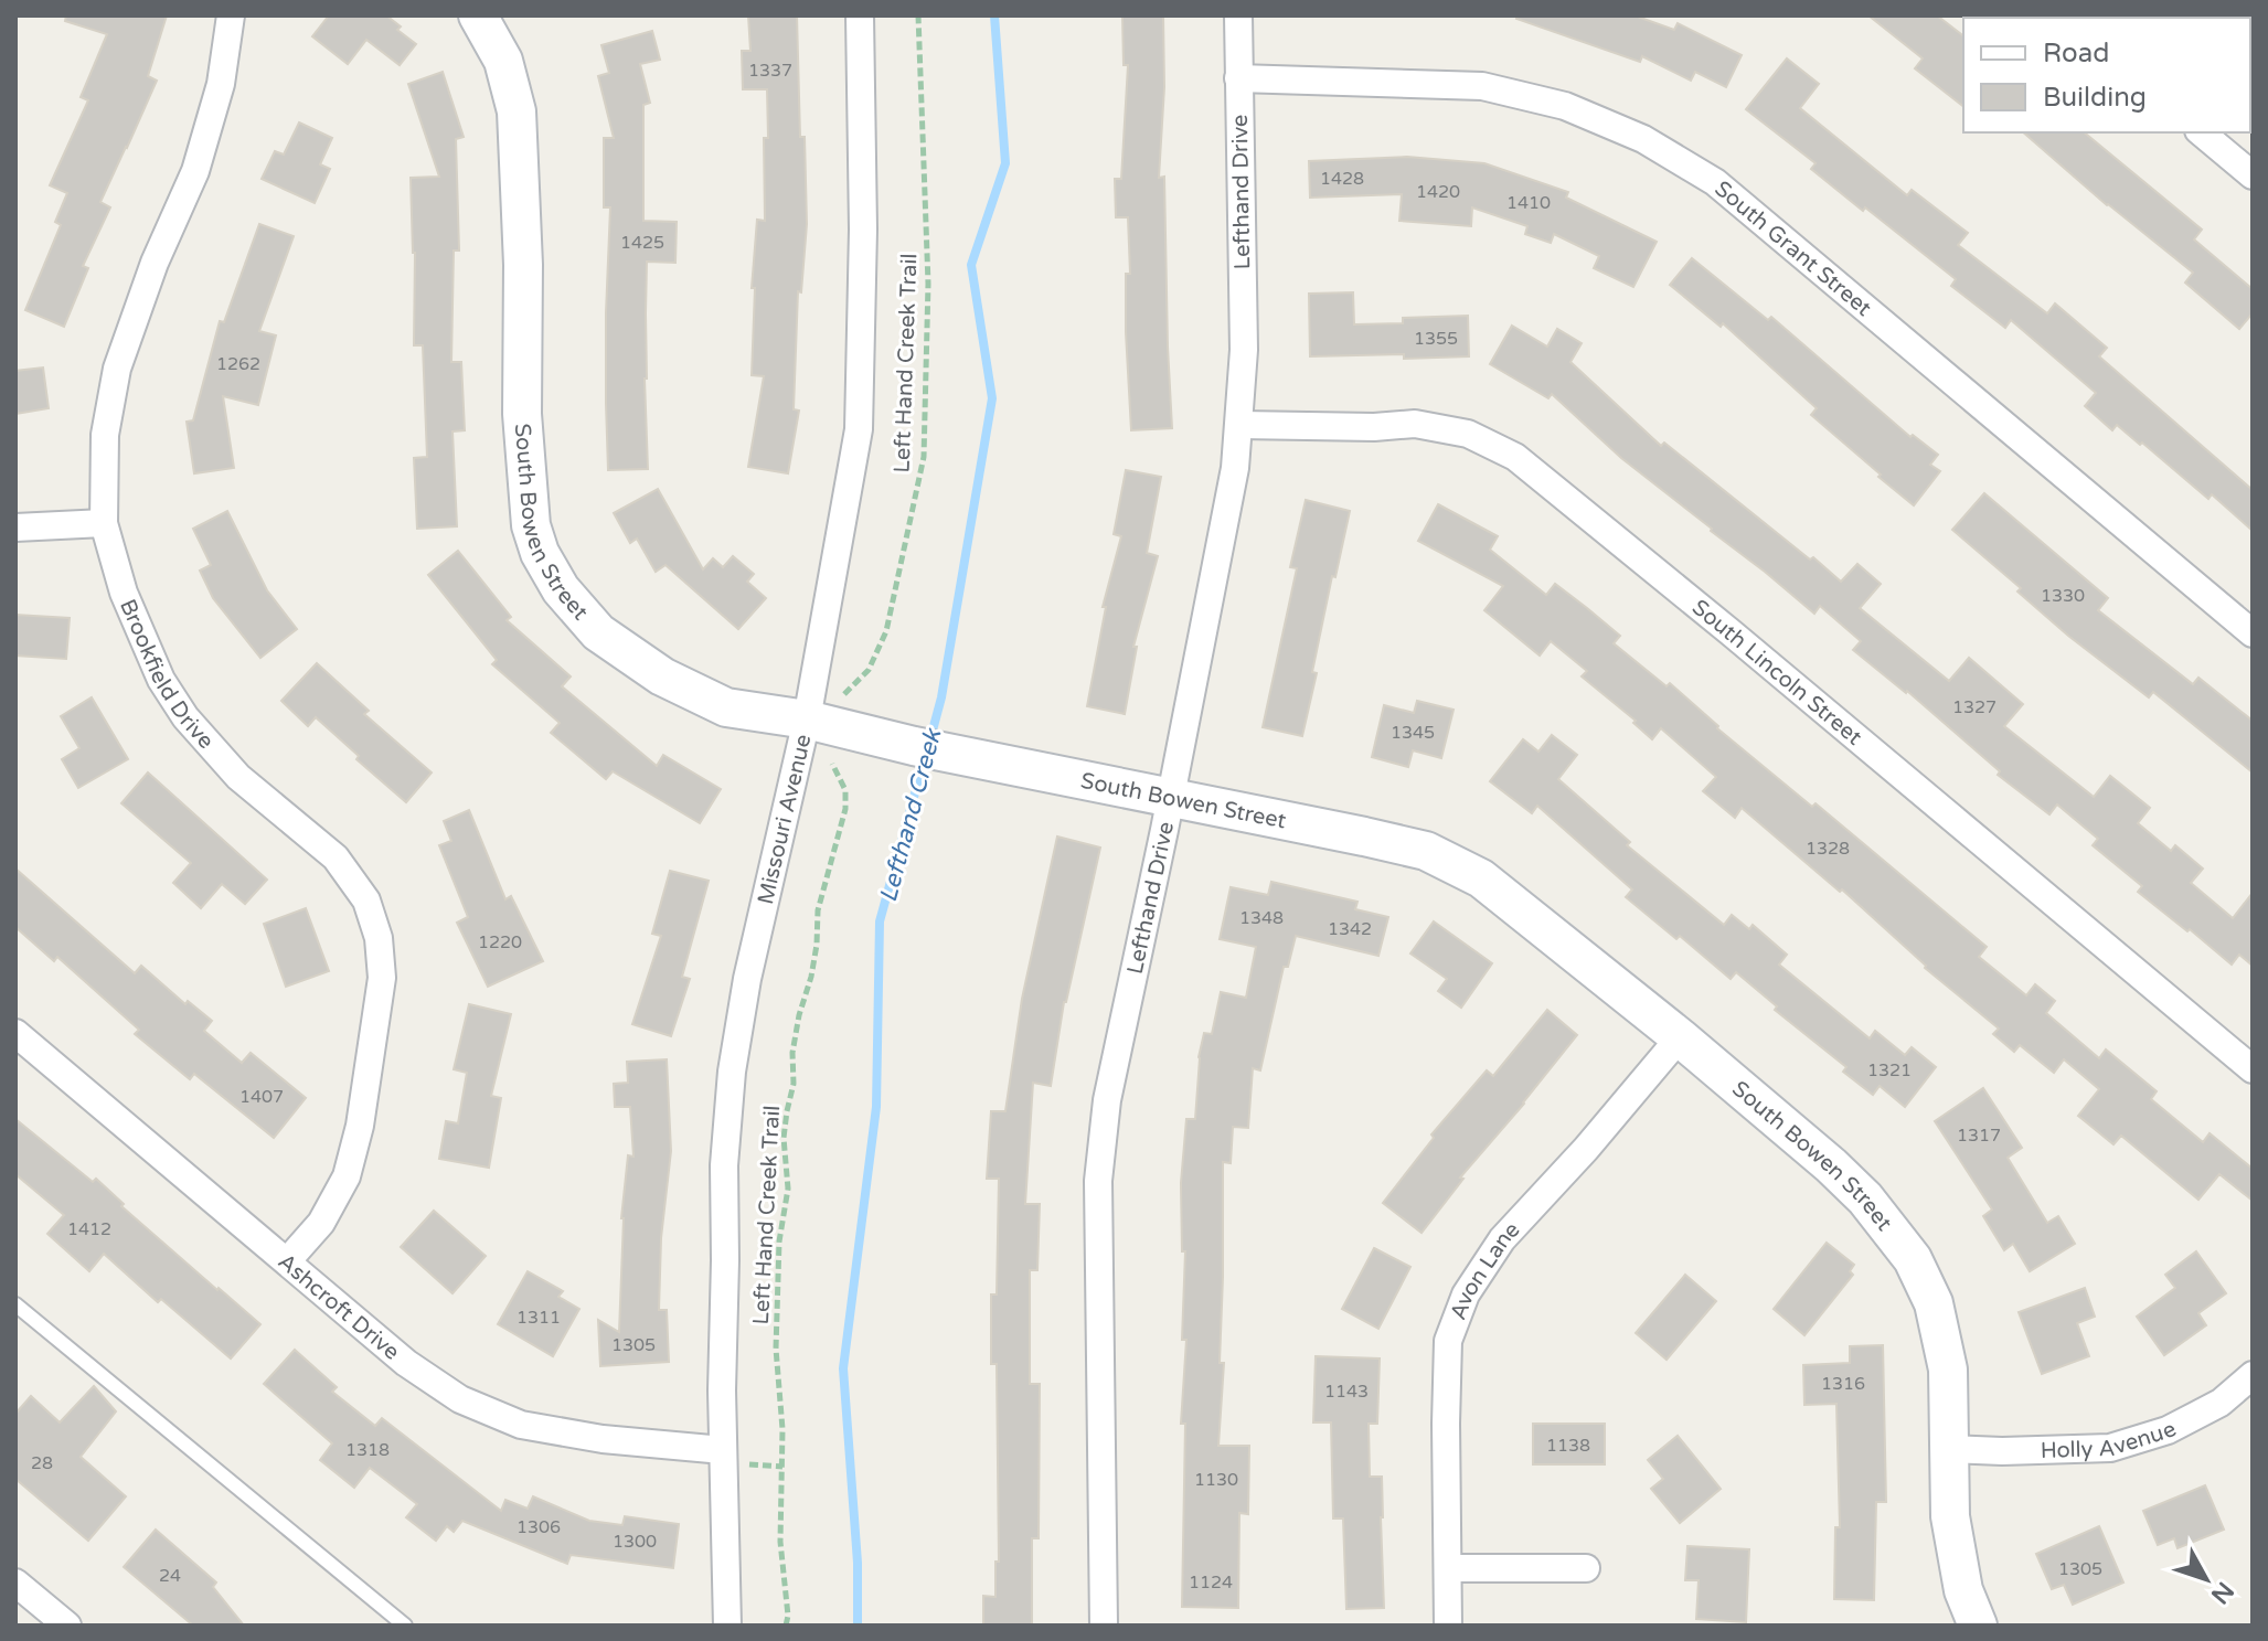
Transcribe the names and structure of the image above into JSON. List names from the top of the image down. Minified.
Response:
{"streets":{"street":["Lefthand Drive","South Grant Street","South Bowen Street","Brookfield Drive","South Lincoln Street","Missouri Avenue","Avon Lane","Ashcroft Drive","Holly Avenue"],"path":["Left Hand Creek Trail"]},"crossings":[["Lefthand Drive","South Grant Street"],["Lefthand Drive","South Bowen Street"],["Lefthand Drive","South Lincoln Street"],["South Bowen Street","Missouri Avenue"],["South Bowen Street","Avon Lane"],["South Bowen Street","Holly Avenue"],["Brookfield Drive","Ashcroft Drive"],["Missouri Avenue","Ashcroft Drive"]],"water":["Lefthand Creek"],"house_numbers":["1337","1428","1420","1410","1425","1355","1262","1330","1327","1345","1328","1348","1342","1220","1321","1407","1317","1412","1311","1305","1316","1143","1138","1318","28","1130","1306","1300","1305","24","1124"],"legend":["Road","Building"],"north":"bottom right"}
